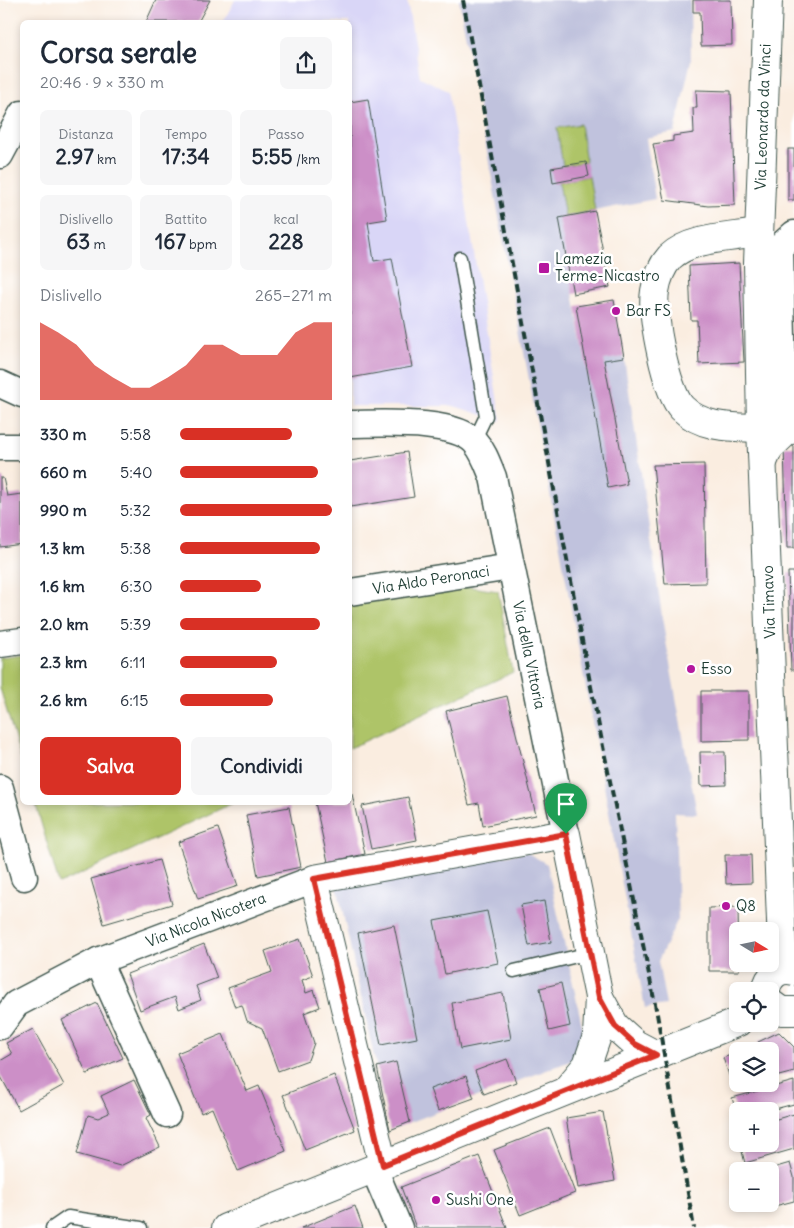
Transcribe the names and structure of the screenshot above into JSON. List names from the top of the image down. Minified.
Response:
{"streets":{"street":["Via Leonardo da Vinci","Via Aldo Peronaci","Via Timavo","Via della Vittoria","Via Nicola Nicotera"]},"crossings":[["Via Leonardo da Vinci","Via Timavo"],["Via Aldo Peronaci","Via della Vittoria"]],"places":{"transit":["Lamezia Terme-Nicastro"],"other":["Bar FS","Esso","Q8","Sushi One"]},"north":"right","page":{"heading":["Corsa serale","20:46 · 9 × 330 m"],"stats":[["Distanza","2.97 km"],["Tempo","17:34"],["Passo","5:55 /km"],["Dislivello","63 m"],["Battito","167 bpm"],["kcal","228"]],"chart":["Dislivello","265–271 m"],"list":[{"name":"330 m","note":"5:58"},{"name":"660 m","note":"5:40"},{"name":"990 m","note":"5:32"},{"name":"1.3 km","note":"5:38"},{"name":"1.6 km","note":"6:30"},{"name":"2.0 km","note":"5:39"},{"name":"2.3 km","note":"6:11"},{"name":"2.6 km","note":"6:15"}],"buttons":["Salva","Condividi"],"map_buttons":["+","−"]}}
